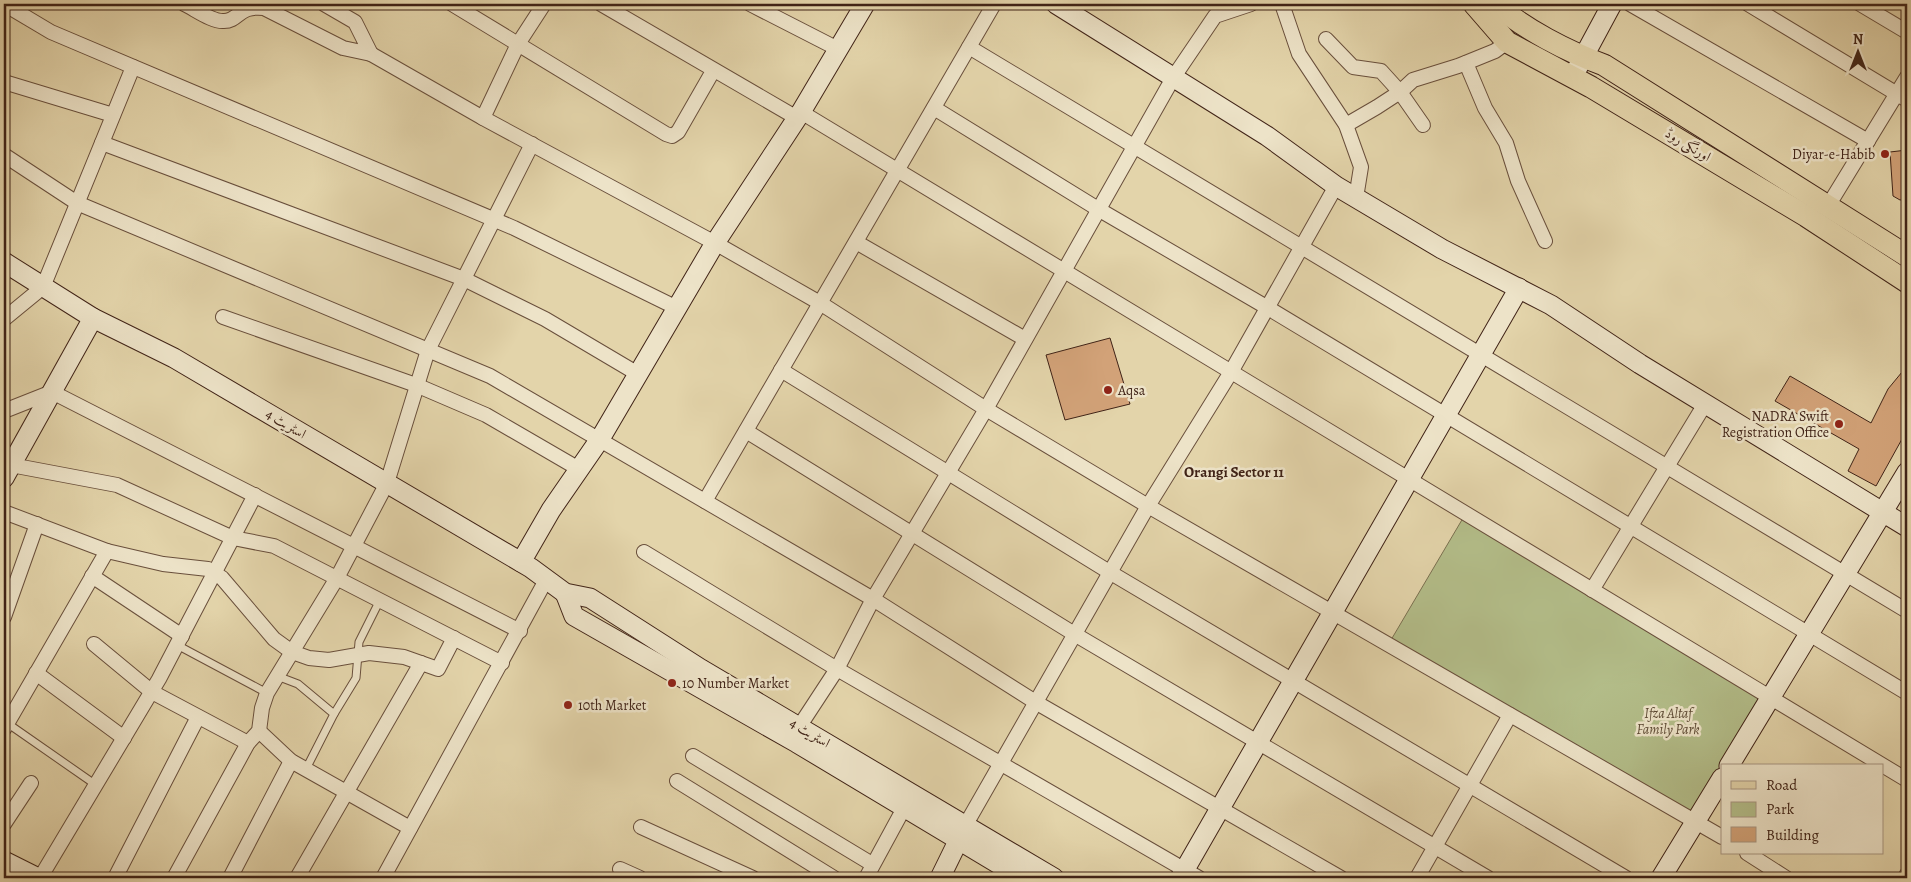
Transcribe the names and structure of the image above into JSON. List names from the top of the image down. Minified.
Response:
{"streets":{"main road":["اورنگی روڈ"],"street":["اسٹریٹ 4"]},"districts":["Orangi Sector 11"],"parks":["Ifza Altaf Family Park"],"places":["Diyar-e-Habib","Aqsa","NADRA Swift Registration Office","10 Number Market","10th Market"],"legend":["Road","Park","Building"],"north":"top"}
